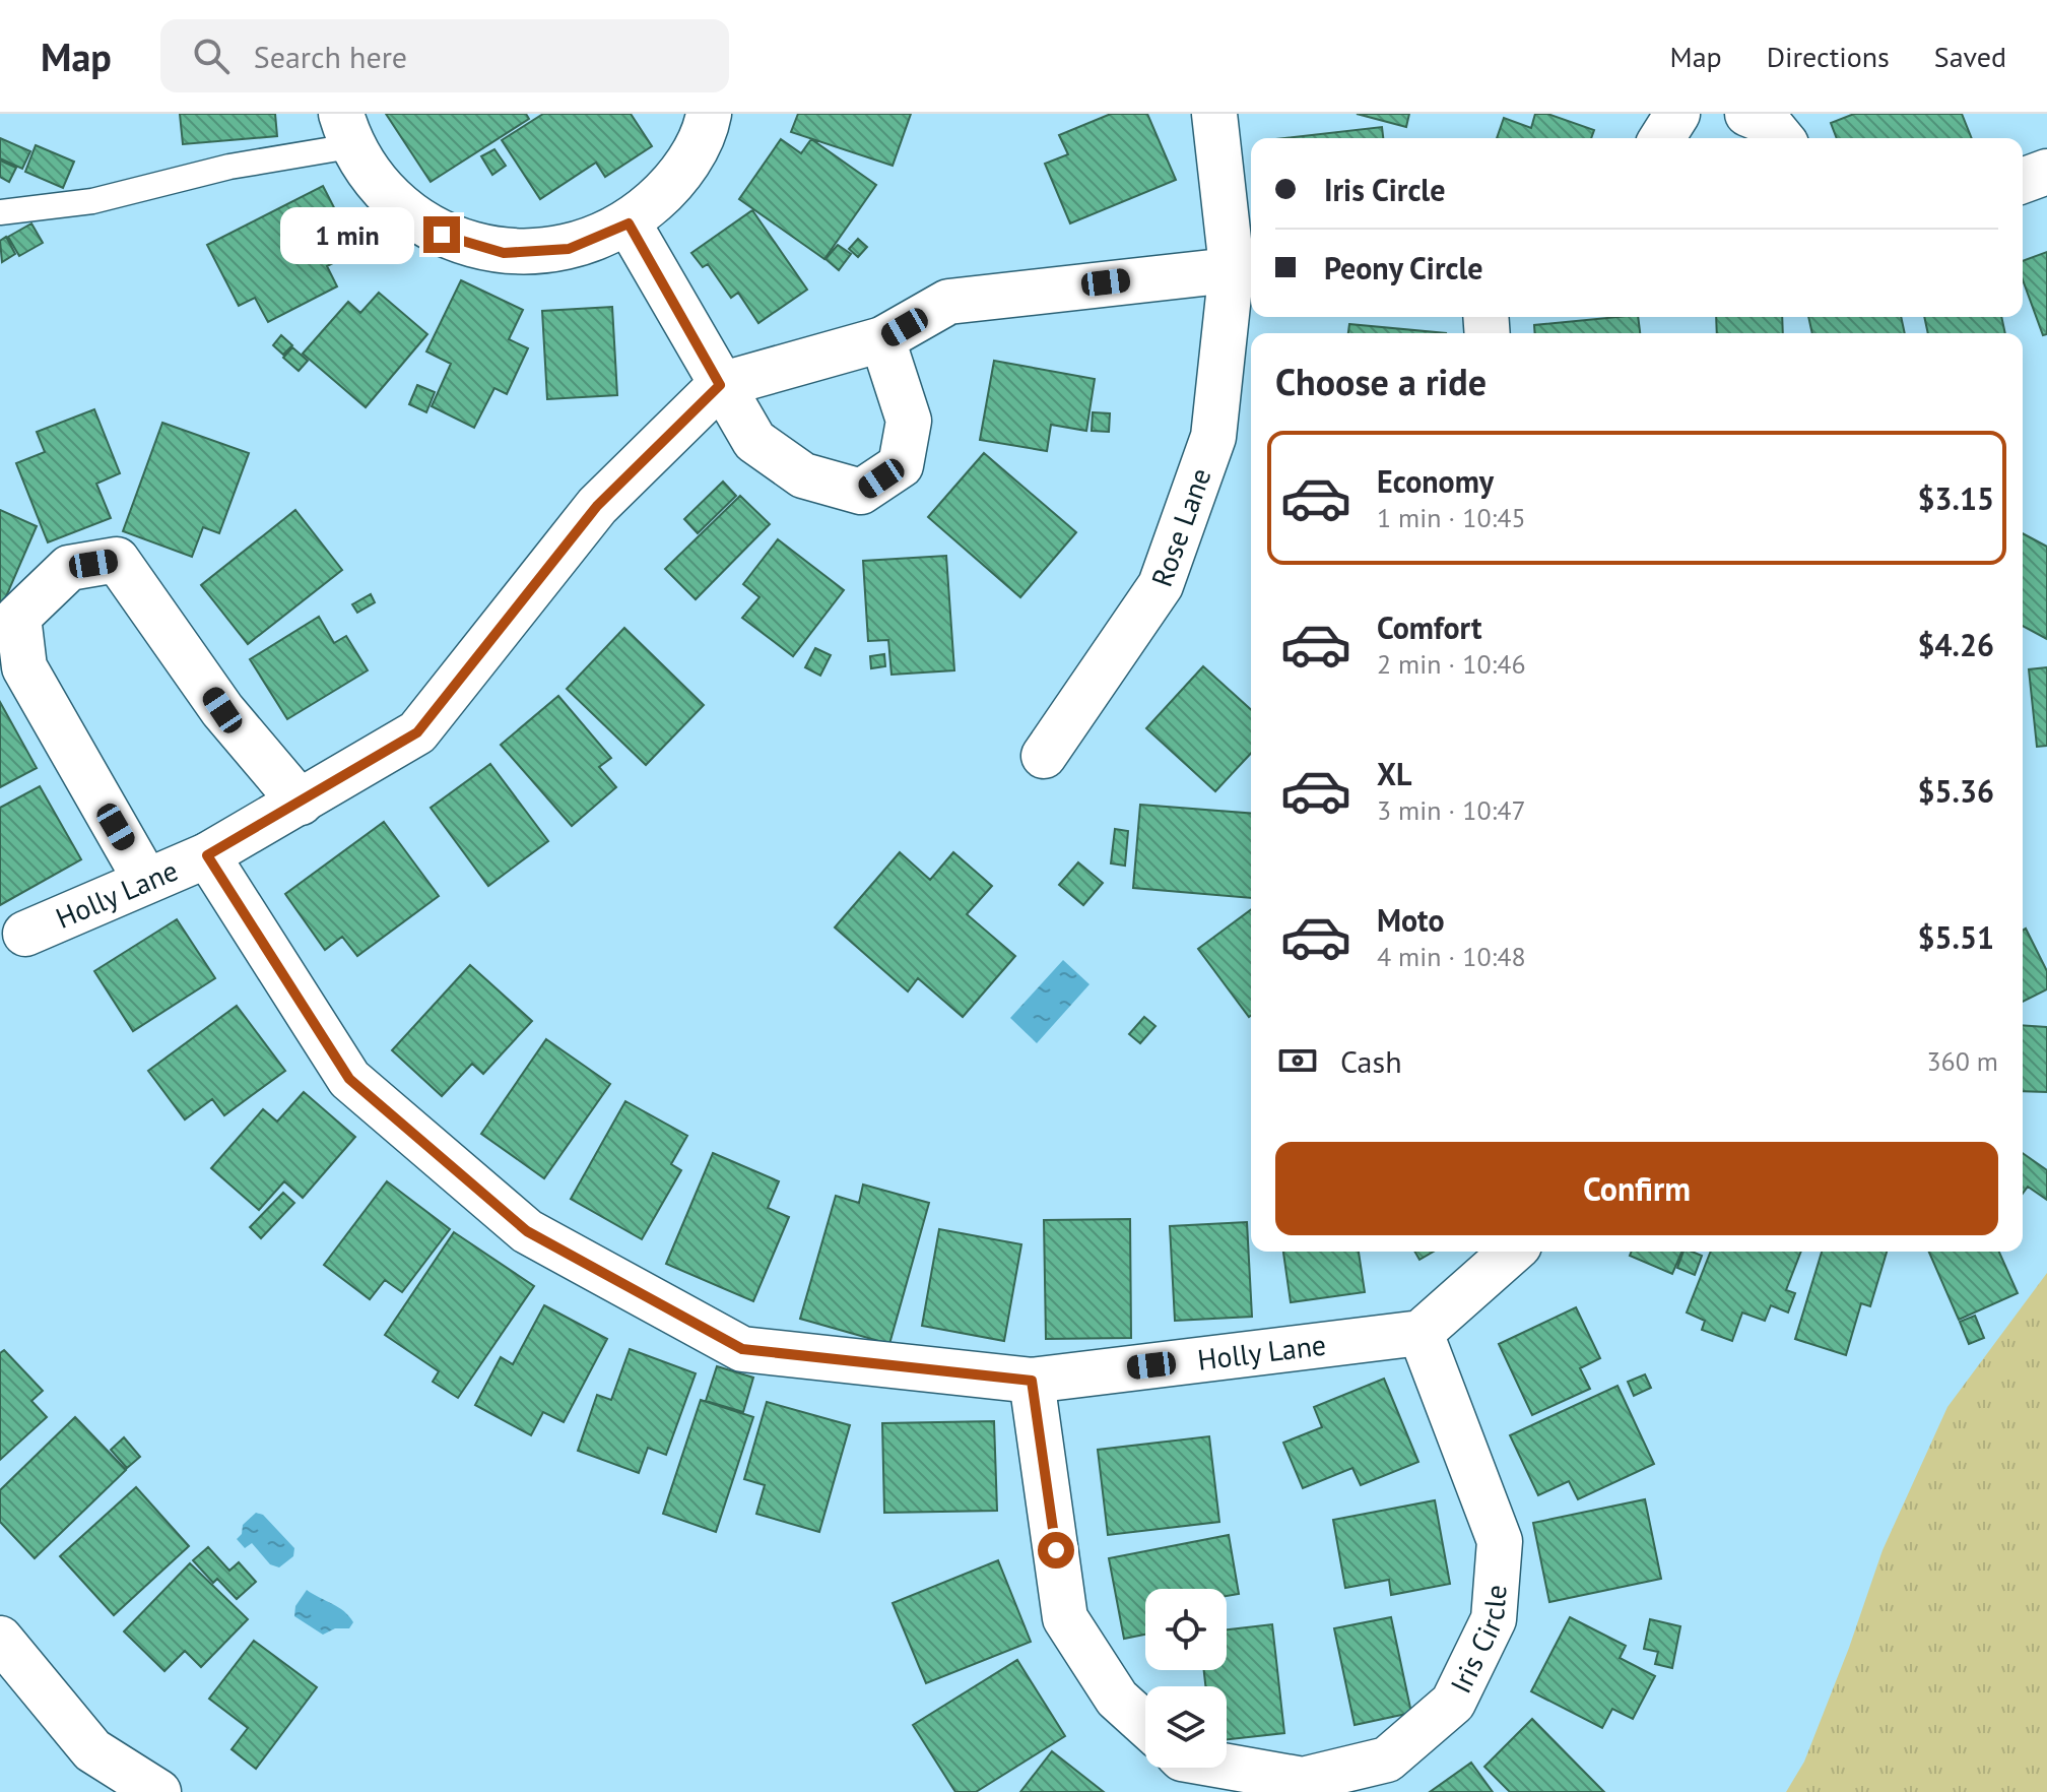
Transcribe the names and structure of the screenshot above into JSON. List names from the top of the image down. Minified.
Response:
{"streets":{"street":["Rose Lane","Holly Lane","Iris Circle"]},"crossings":[["Rose Lane","Holly Lane"],["Holly Lane","Iris Circle"]],"page":{"header":"Map","search":"Search here","nav":["Map","Directions","Saved"],"banner":["Iris Circle","Peony Circle"],"bubble":"1 min","heading":"Choose a ride","list":[{"name":"Economy","note":"1 min · 10:45","value":"$3.15"},{"name":"Comfort","note":"2 min · 10:46","value":"$4.26"},{"name":"XL","note":"3 min · 10:47","value":"$5.36"},{"name":"Moto","note":"4 min · 10:48","value":"$5.51"}],"pay":["Cash","360 m"],"buttons":"Confirm"}}
